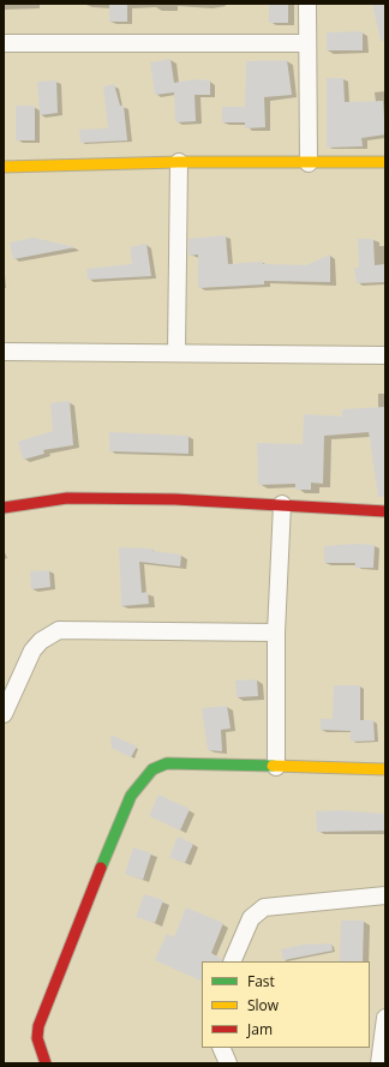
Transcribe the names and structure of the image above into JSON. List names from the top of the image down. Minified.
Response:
{"legend":["Fast","Slow","Jam"]}
